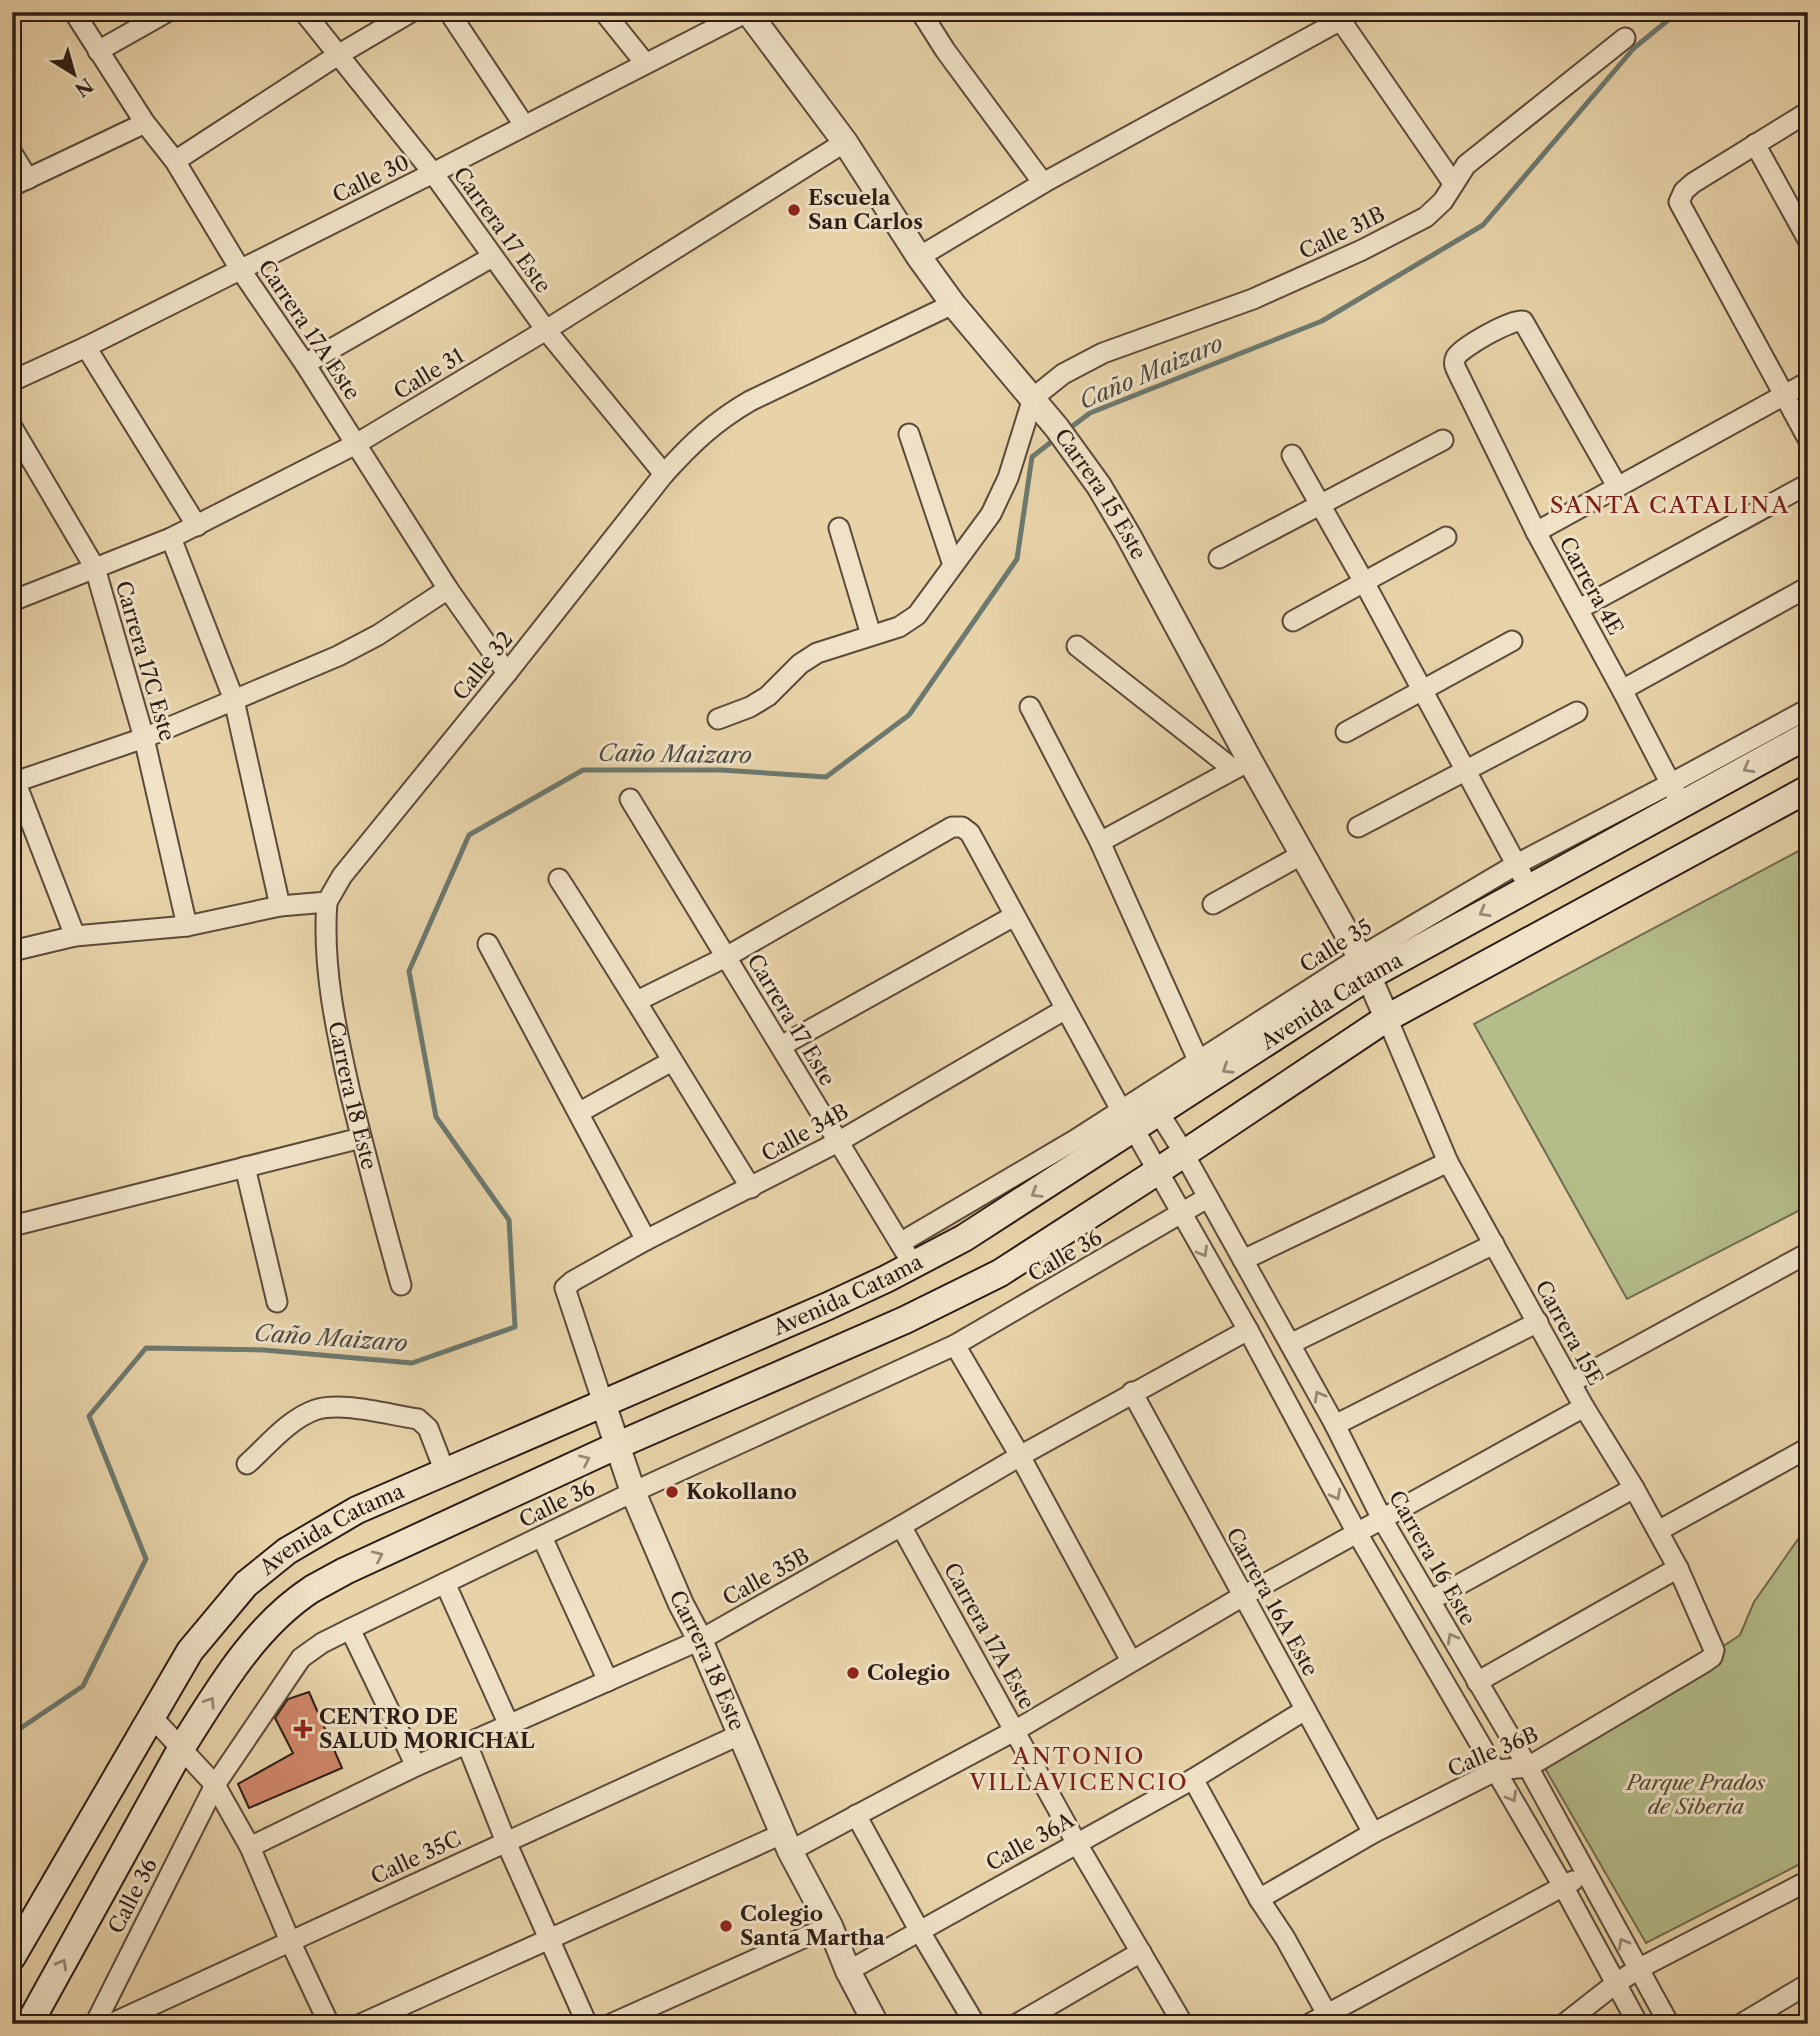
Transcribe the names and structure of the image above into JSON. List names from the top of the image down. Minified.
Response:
{"streets":{"main road":["Avenida Catama"],"street":["Calle 30","Carrera 17 Este","Calle 31B","Carrera 17A Este","Calle 31","Carrera 15 Este","Carrera 4E","Carrera 17C Este","Calle 32","Calle 35","Carrera 18 Este","Calle 34B","Calle 36","Carrera 15E","Carrera 16 Este","Calle 35B","Carrera 16A Este","Calle 36B","Calle 36A","Calle 35C"]},"crossings":[["Calle 30","Carrera 17 Este"],["Calle 30","Carrera 17A Este"],["Calle 30","Carrera 15 Este"],["Carrera 17 Este","Calle 31"],["Carrera 17 Este","Calle 32"],["Carrera 17 Este","Avenida Catama"],["Carrera 17 Este","Calle 34B"],["Calle 31B","Carrera 15 Este"],["Carrera 17A Este","Calle 31"],["Carrera 17A Este","Calle 32"],["Carrera 17A Este","Calle 35B"],["Carrera 17A Este","Calle 36A"],["Calle 31","Carrera 15 Este"],["Calle 31","Carrera 17C Este"],["Carrera 15 Este","Calle 32"],["Carrera 15 Este","Calle 35"],["Carrera 15 Este","Avenida Catama"],["Carrera 15 Este","Carrera 15E"],["Carrera 4E","Avenida Catama"],["Calle 32","Carrera 18 Este"],["Calle 35","Avenida Catama"],["Avenida Catama","Carrera 18 Este"],["Avenida Catama","Carrera 15E"],["Avenida Catama","Carrera 16 Este"],["Carrera 18 Este","Calle 34B"],["Carrera 18 Este","Calle 36"],["Carrera 18 Este","Calle 35B"],["Carrera 18 Este","Calle 36A"],["Carrera 18 Este","Calle 35C"],["Calle 36","Carrera 16 Este"],["Carrera 15E","Calle 36B"],["Carrera 16 Este","Calle 36B"],["Calle 35B","Carrera 16A Este"],["Carrera 16A Este","Calle 36B"],["Carrera 16A Este","Calle 36A"]],"districts":["SANTA CATALINA","ANTONIO VILLAVICENCIO"],"water":["Caño Maizaro"],"parks":["Parque Prados de Siberia"],"places":{"other":["Escuela San Carlos","Kokollano","Colegio","Colegio Santa Martha"],"health":["CENTRO DE SALUD MORICHAL"]},"north":"bottom right"}
